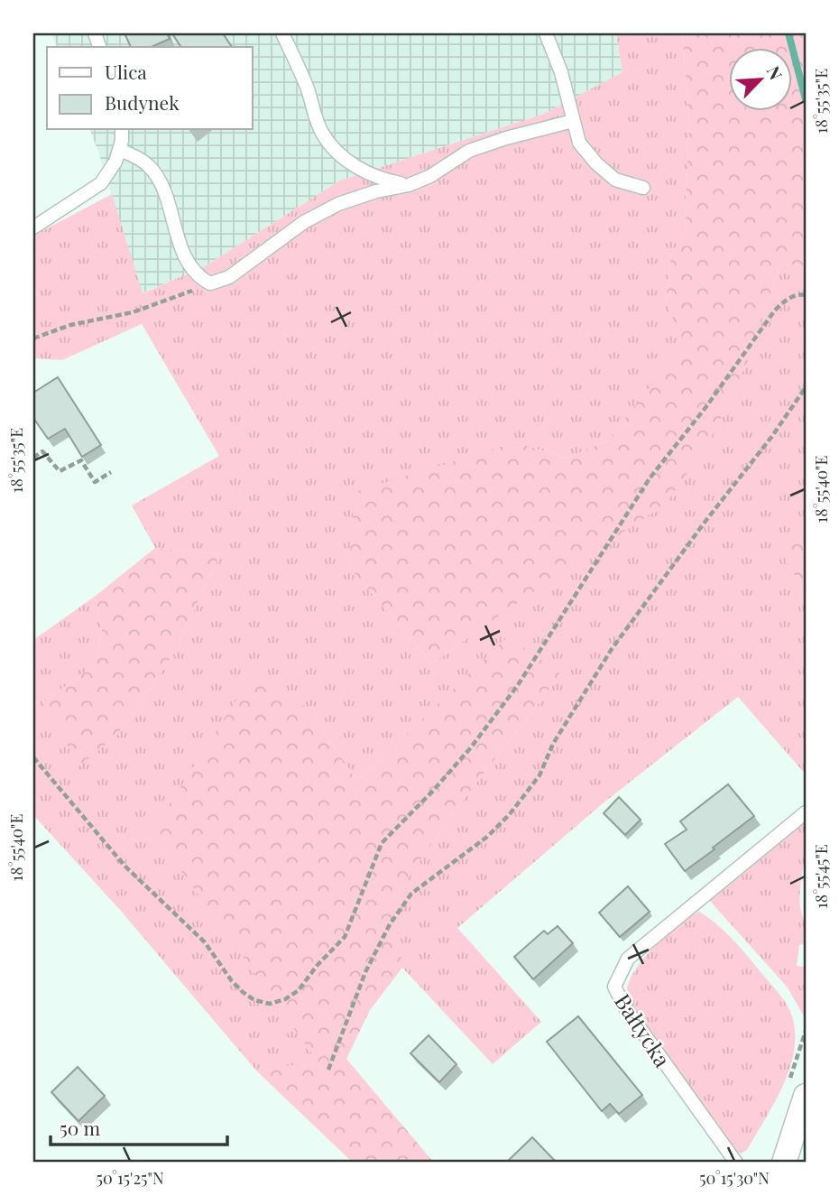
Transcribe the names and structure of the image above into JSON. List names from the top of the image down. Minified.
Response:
{"streets":{"lane":["Bałtycka"]},"legend":["Ulica","Budynek"],"scale_bar":"50 m","north":"top right","coordinates":["18°55'35\"E","18°55'40\"E","18°55'45\"E","50°15'25\"N","50°15'30\"N"]}
